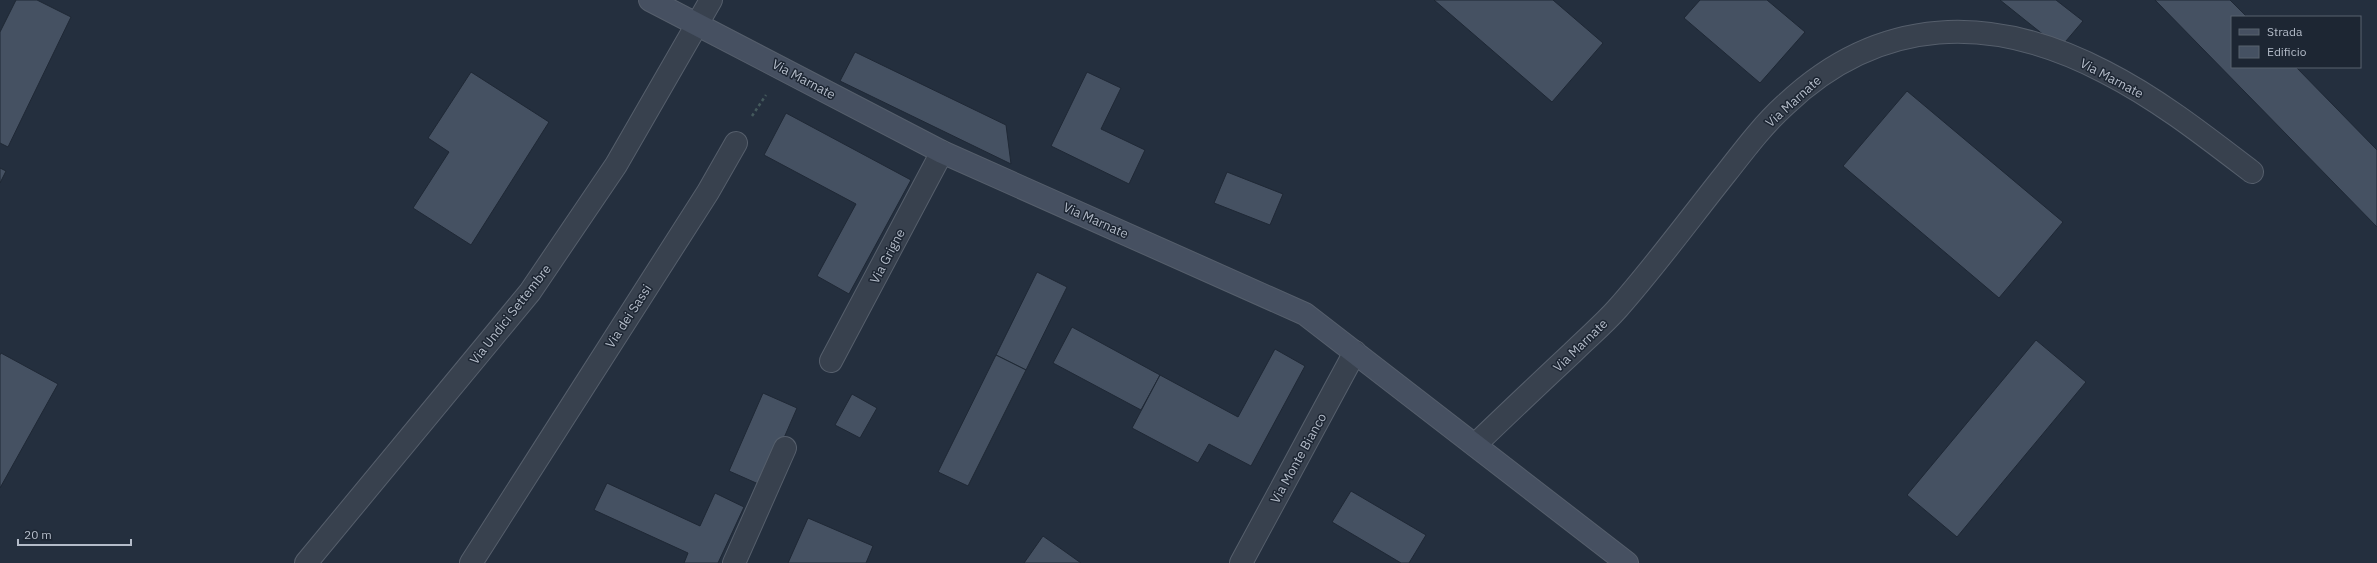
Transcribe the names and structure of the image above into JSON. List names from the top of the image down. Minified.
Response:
{"streets":{"street":["Via Marnate","Via Grigne","Via Undici Settembre","Via dei Sassi","Via Monte Bianco"]},"crossings":[["Via Marnate","Via Grigne"],["Via Marnate","Via Undici Settembre"],["Via Marnate","Via Monte Bianco"]],"legend":["Strada","Edificio"],"scale_bar":"20 m"}
